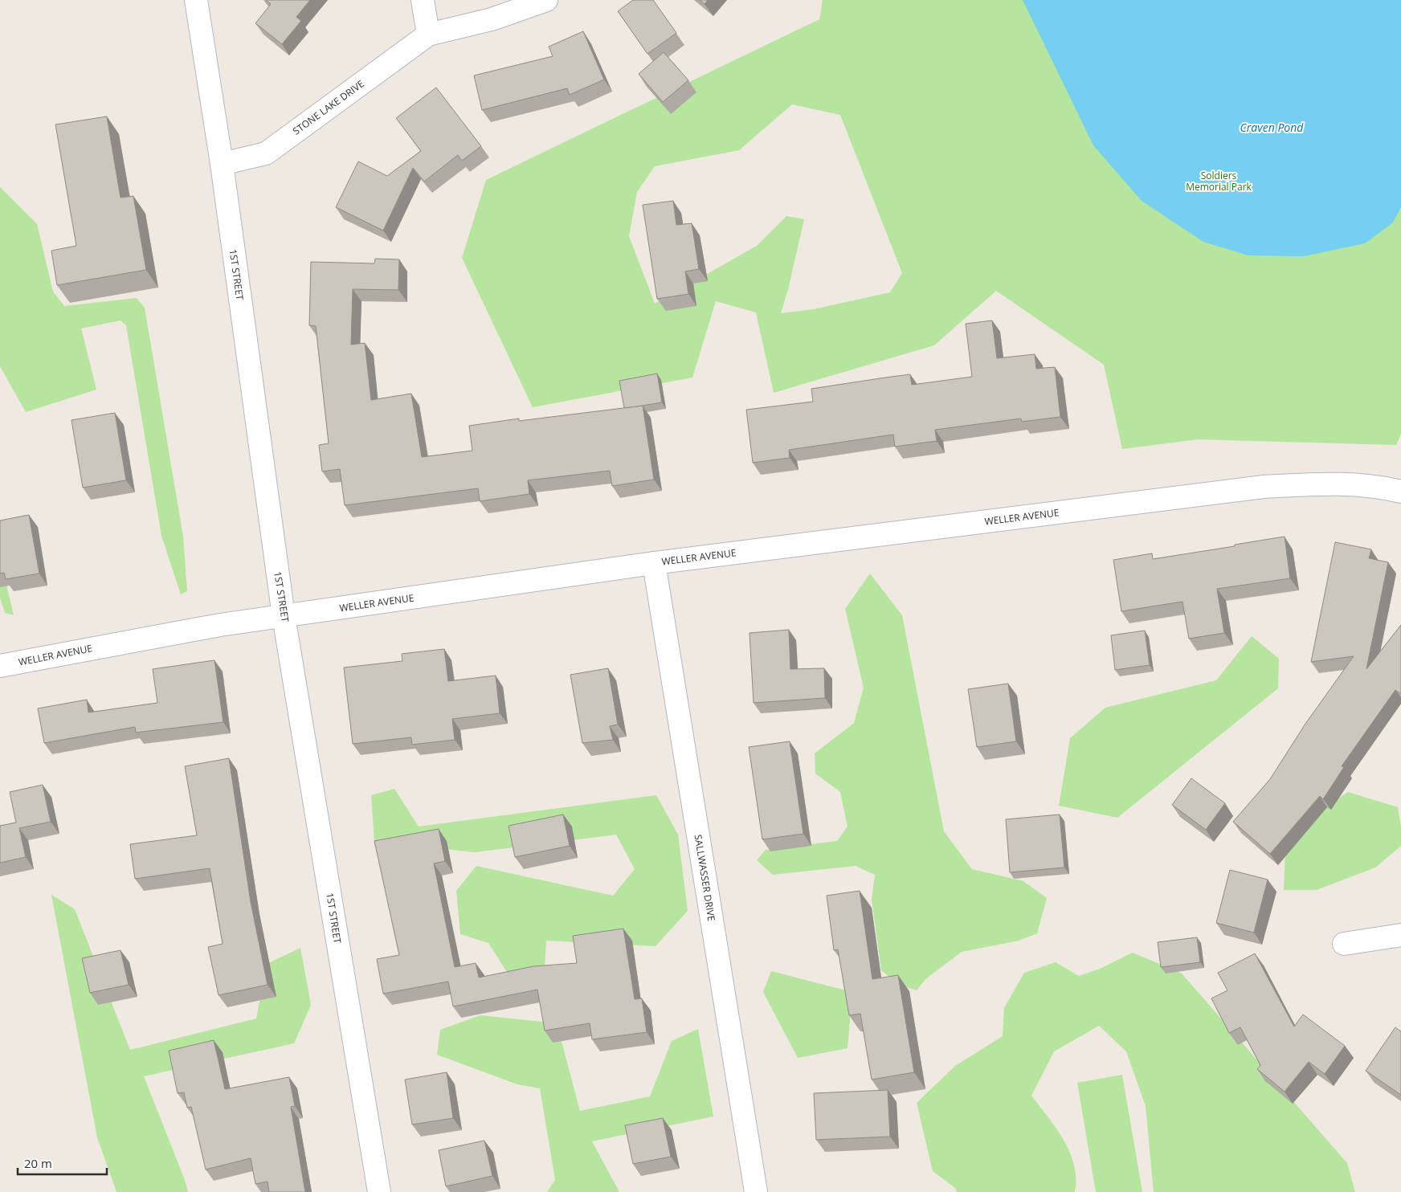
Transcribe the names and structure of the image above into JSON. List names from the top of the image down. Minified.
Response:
{"streets":{"street":["STONE LAKE DRIVE","1ST STREET","WELLER AVENUE","SALLWASSER DRIVE"]},"crossings":[["STONE LAKE DRIVE","1ST STREET"],["1ST STREET","WELLER AVENUE"],["WELLER AVENUE","SALLWASSER DRIVE"]],"water":["Craven Pond"],"parks":["Soldiers Memorial Park"],"scale_bar":"20 m"}
